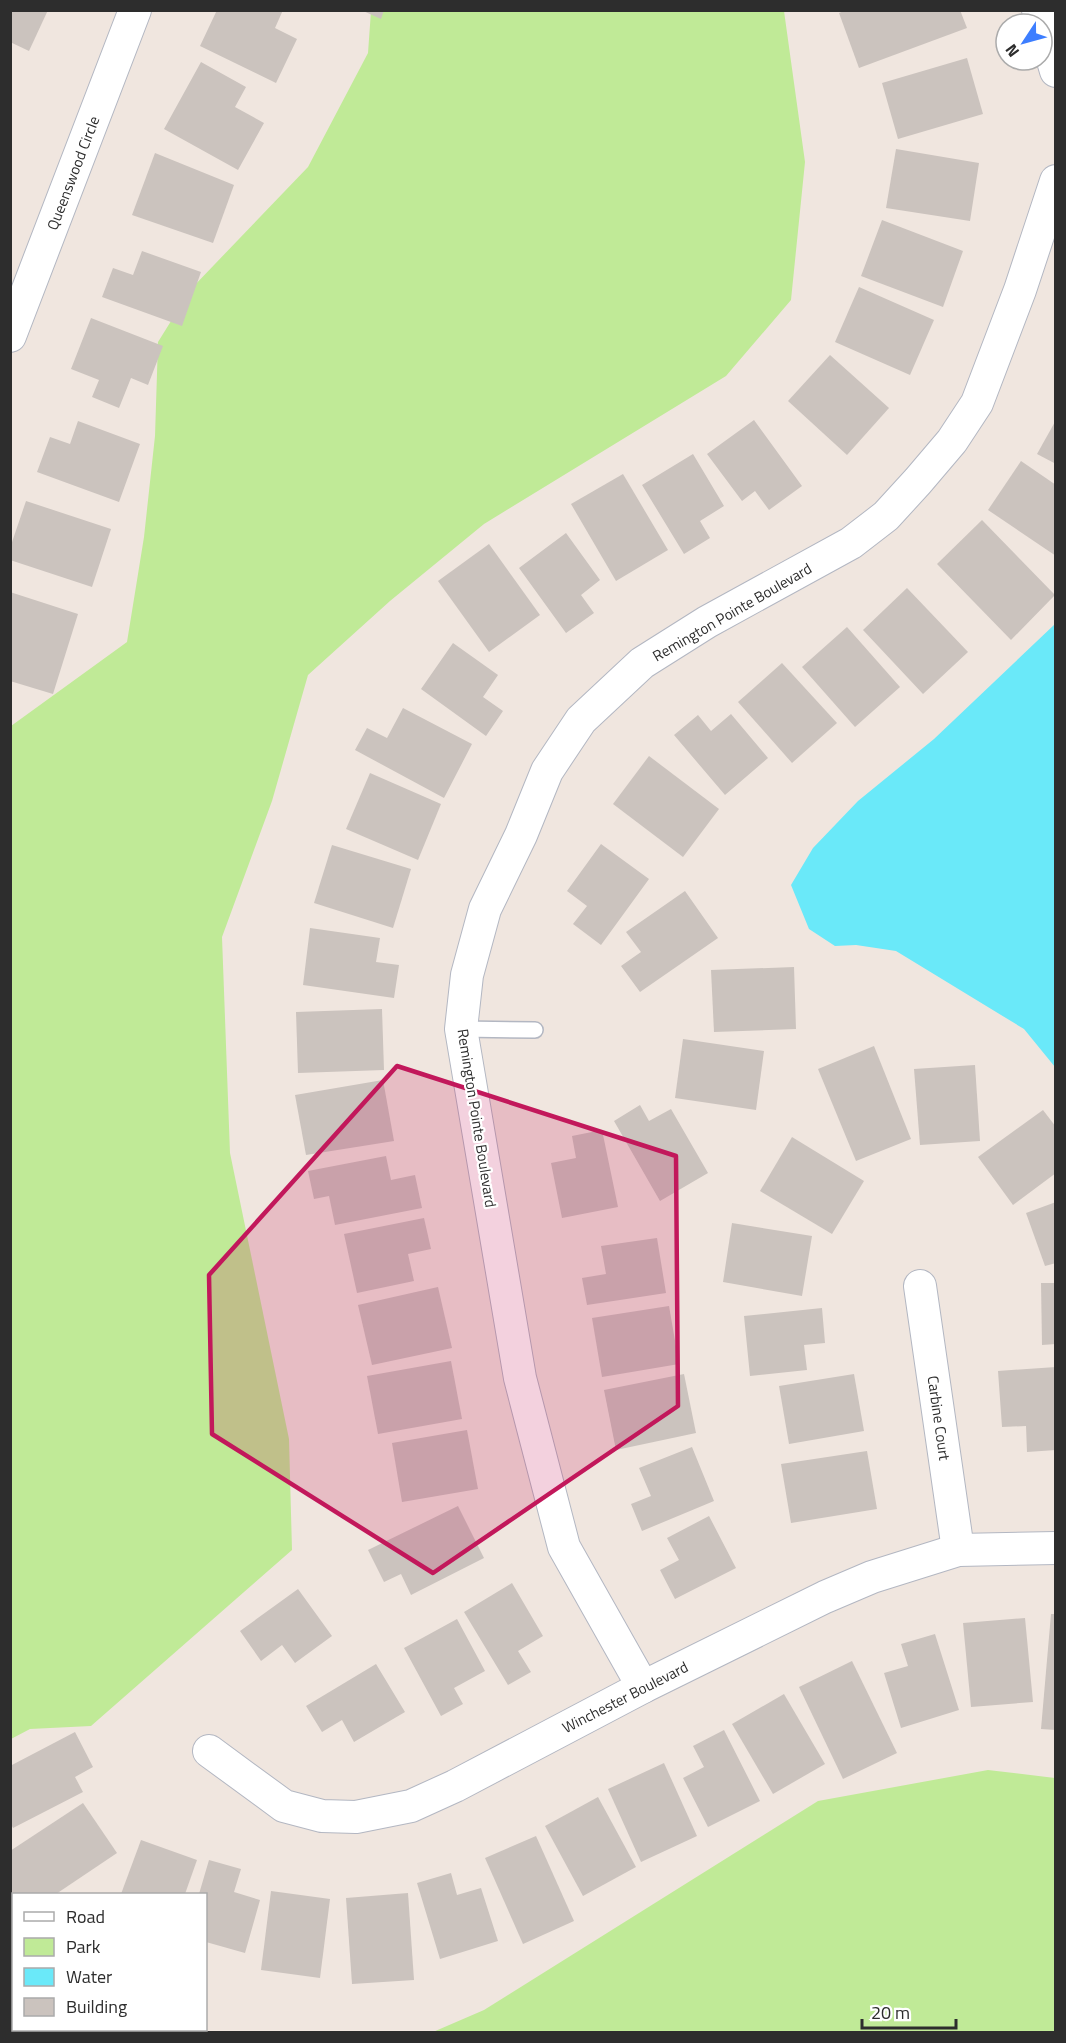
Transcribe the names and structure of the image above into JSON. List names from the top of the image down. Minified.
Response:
{"streets":{"street":["Queenswood Circle","Remington Pointe Boulevard","Carbine Court","Winchester Boulevard"]},"crossings":[["Remington Pointe Boulevard","Winchester Boulevard"],["Carbine Court","Winchester Boulevard"]],"legend":["Road","Park","Water","Building"],"scale_bar":"20 m","north":"bottom left"}
